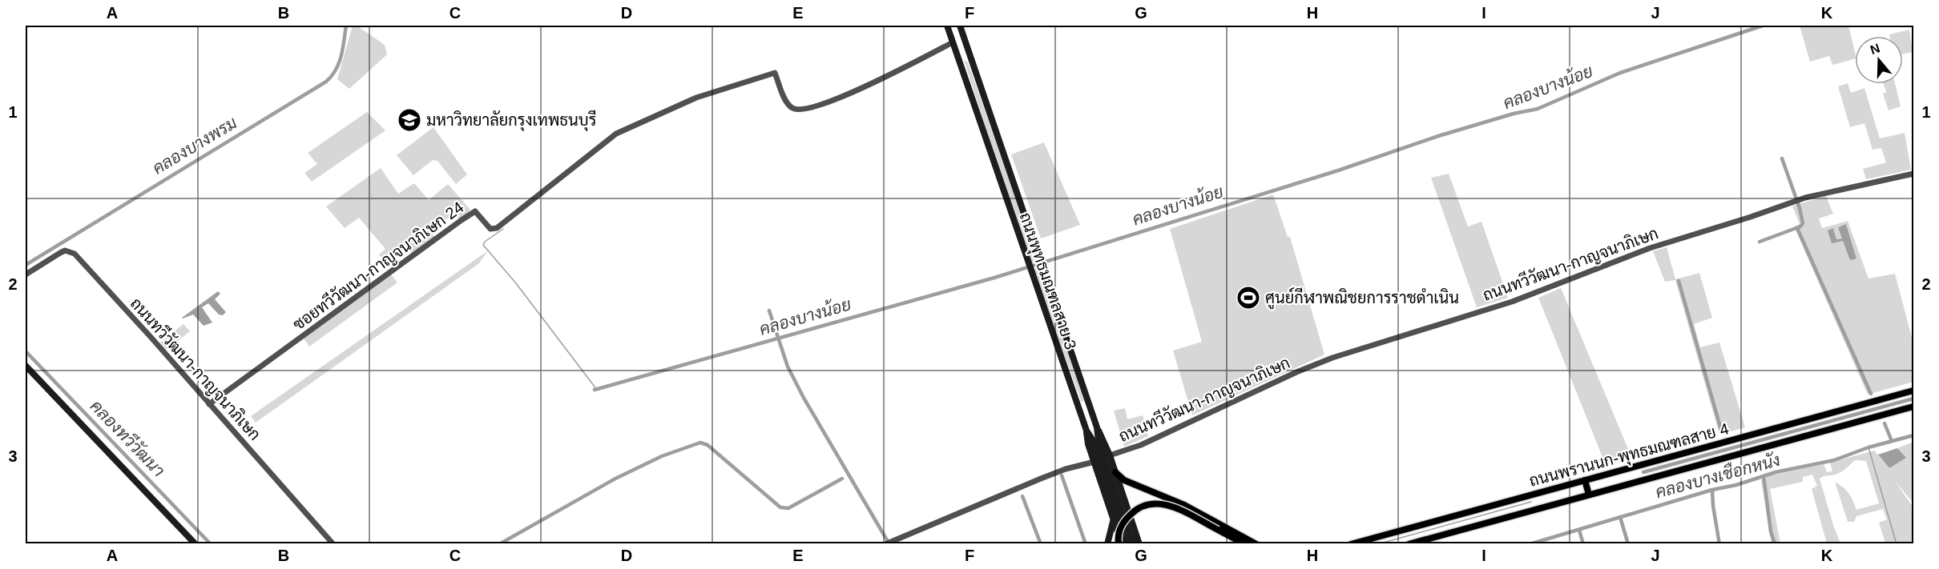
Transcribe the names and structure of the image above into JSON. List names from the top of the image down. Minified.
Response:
{"streets":{"main road":["ถนนพุทธมณฑลสาย 3","ถนนพรานนก-พุทธมณฑลสาย 4"],"street":["ถนนทวีวัฒนา-กาญจนาภิเษก","ซอยทวีวัฒนา-กาญจนาภิเษก 24"]},"crossings":[["ถนนทวีวัฒนา-กาญจนาภิเษก","ซอยทวีวัฒนา-กาญจนาภิเษก 24"],["ซอยทวีวัฒนา-กาญจนาภิเษก 24","ถนนพุทธมณฑลสาย 3"]],"water":["คลองบางน้อย","คลองบางพรม","คลองทวีวัฒนา","คลองบางเชือกหนัง"],"places":{"school or university":["มหาวิทยาลัยกรุงเทพธนบุรี"],"sports":["ศูนย์กีฬาพณิชยการราชดำเนิน"]},"north":"top","grid":{"columns":["A","B","C","D","E","F","G","H","I","J","K"],"rows":["1","2","3"]}}
